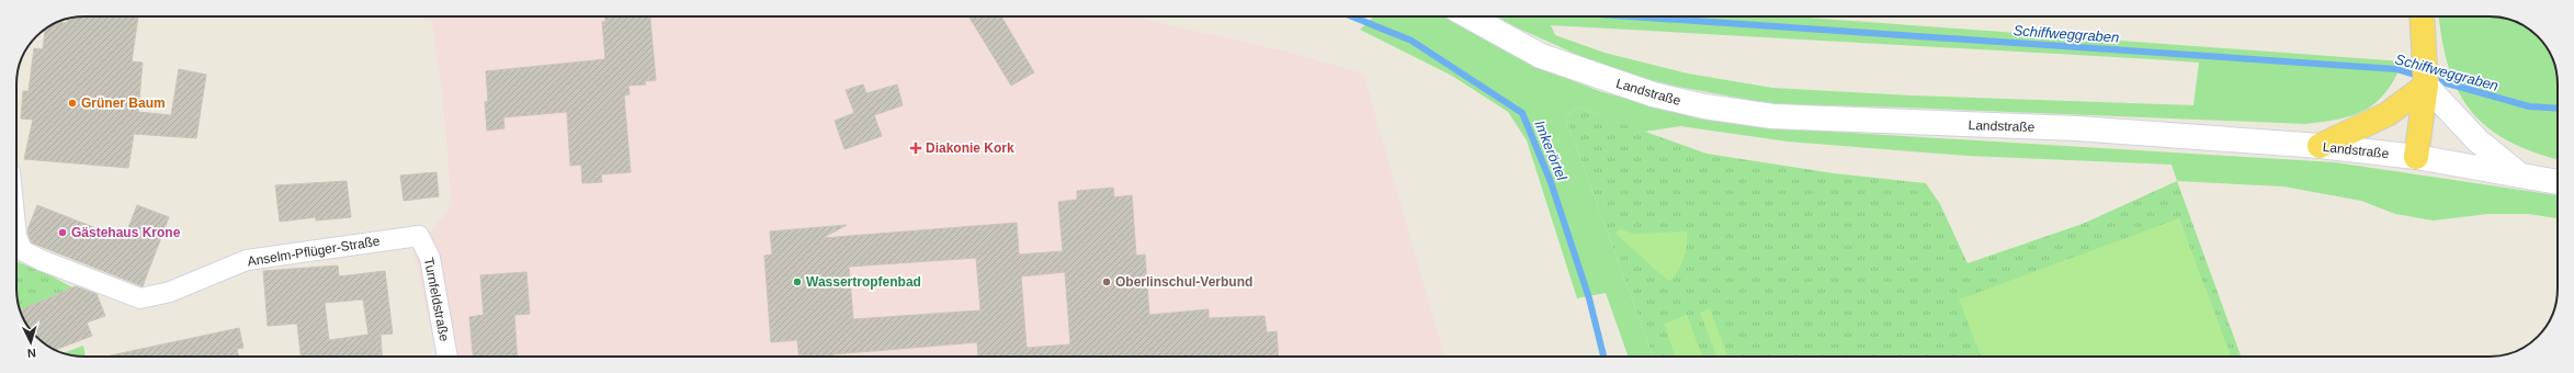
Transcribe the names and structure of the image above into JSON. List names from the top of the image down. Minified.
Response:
{"streets":{"main road":["Landstraße"],"street":["Anselm-Pflüger-Straße","Turnfeldstraße"]},"crossings":[["Anselm-Pflüger-Straße","Turnfeldstraße"]],"water":["Schiffweggraben","Imkerörtel"],"places":{"other":["Grüner Baum","Gästehaus Krone","Wassertropfenbad","Oberlinschul-Verbund"],"health":["Diakonie Kork"]},"north":"bottom"}
